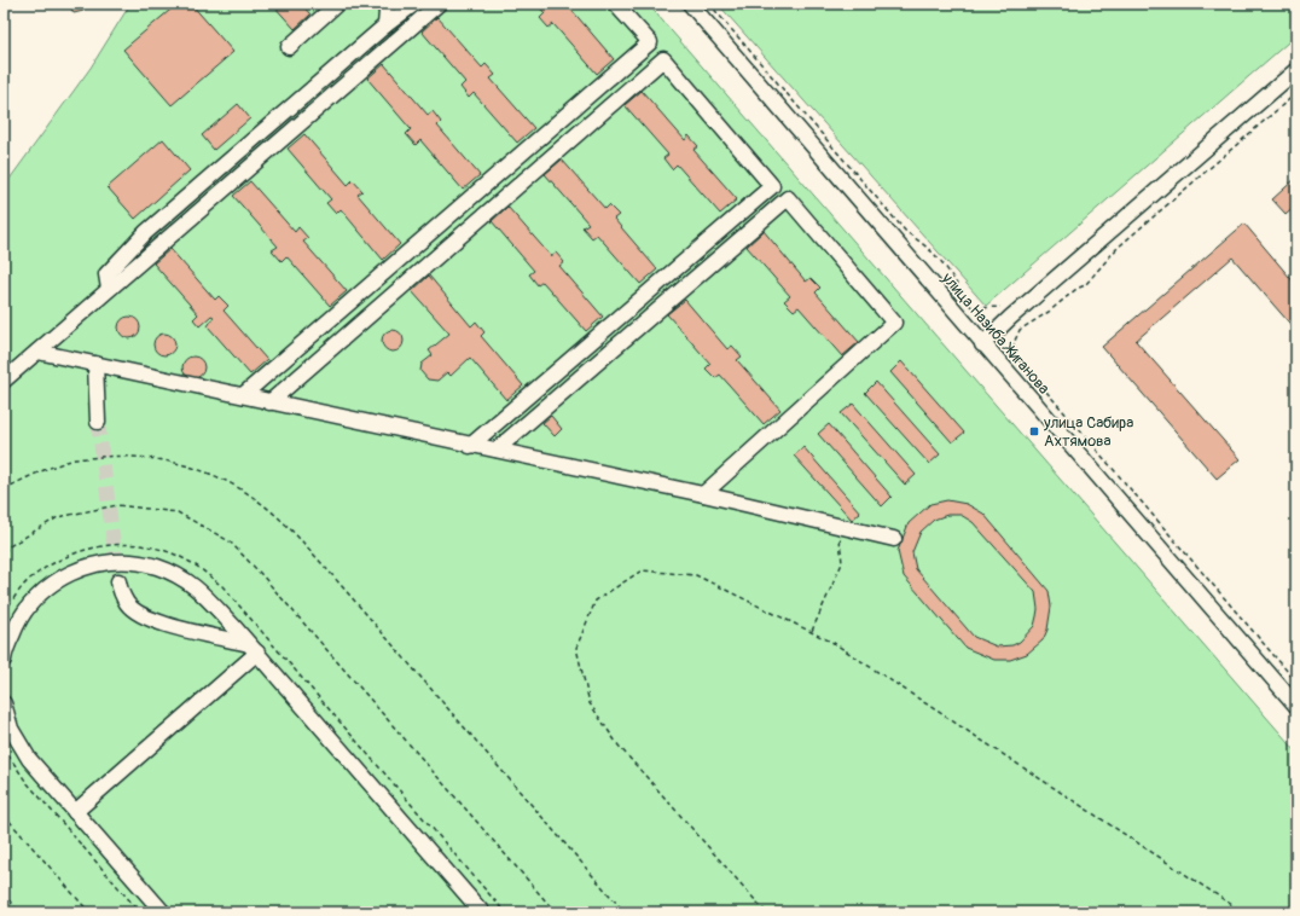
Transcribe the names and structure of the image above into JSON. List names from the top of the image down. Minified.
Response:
{"streets":{"street":["улица Назиба Жиганова"]},"places":{"transit":["улица Сабира Ахтямова"]}}
